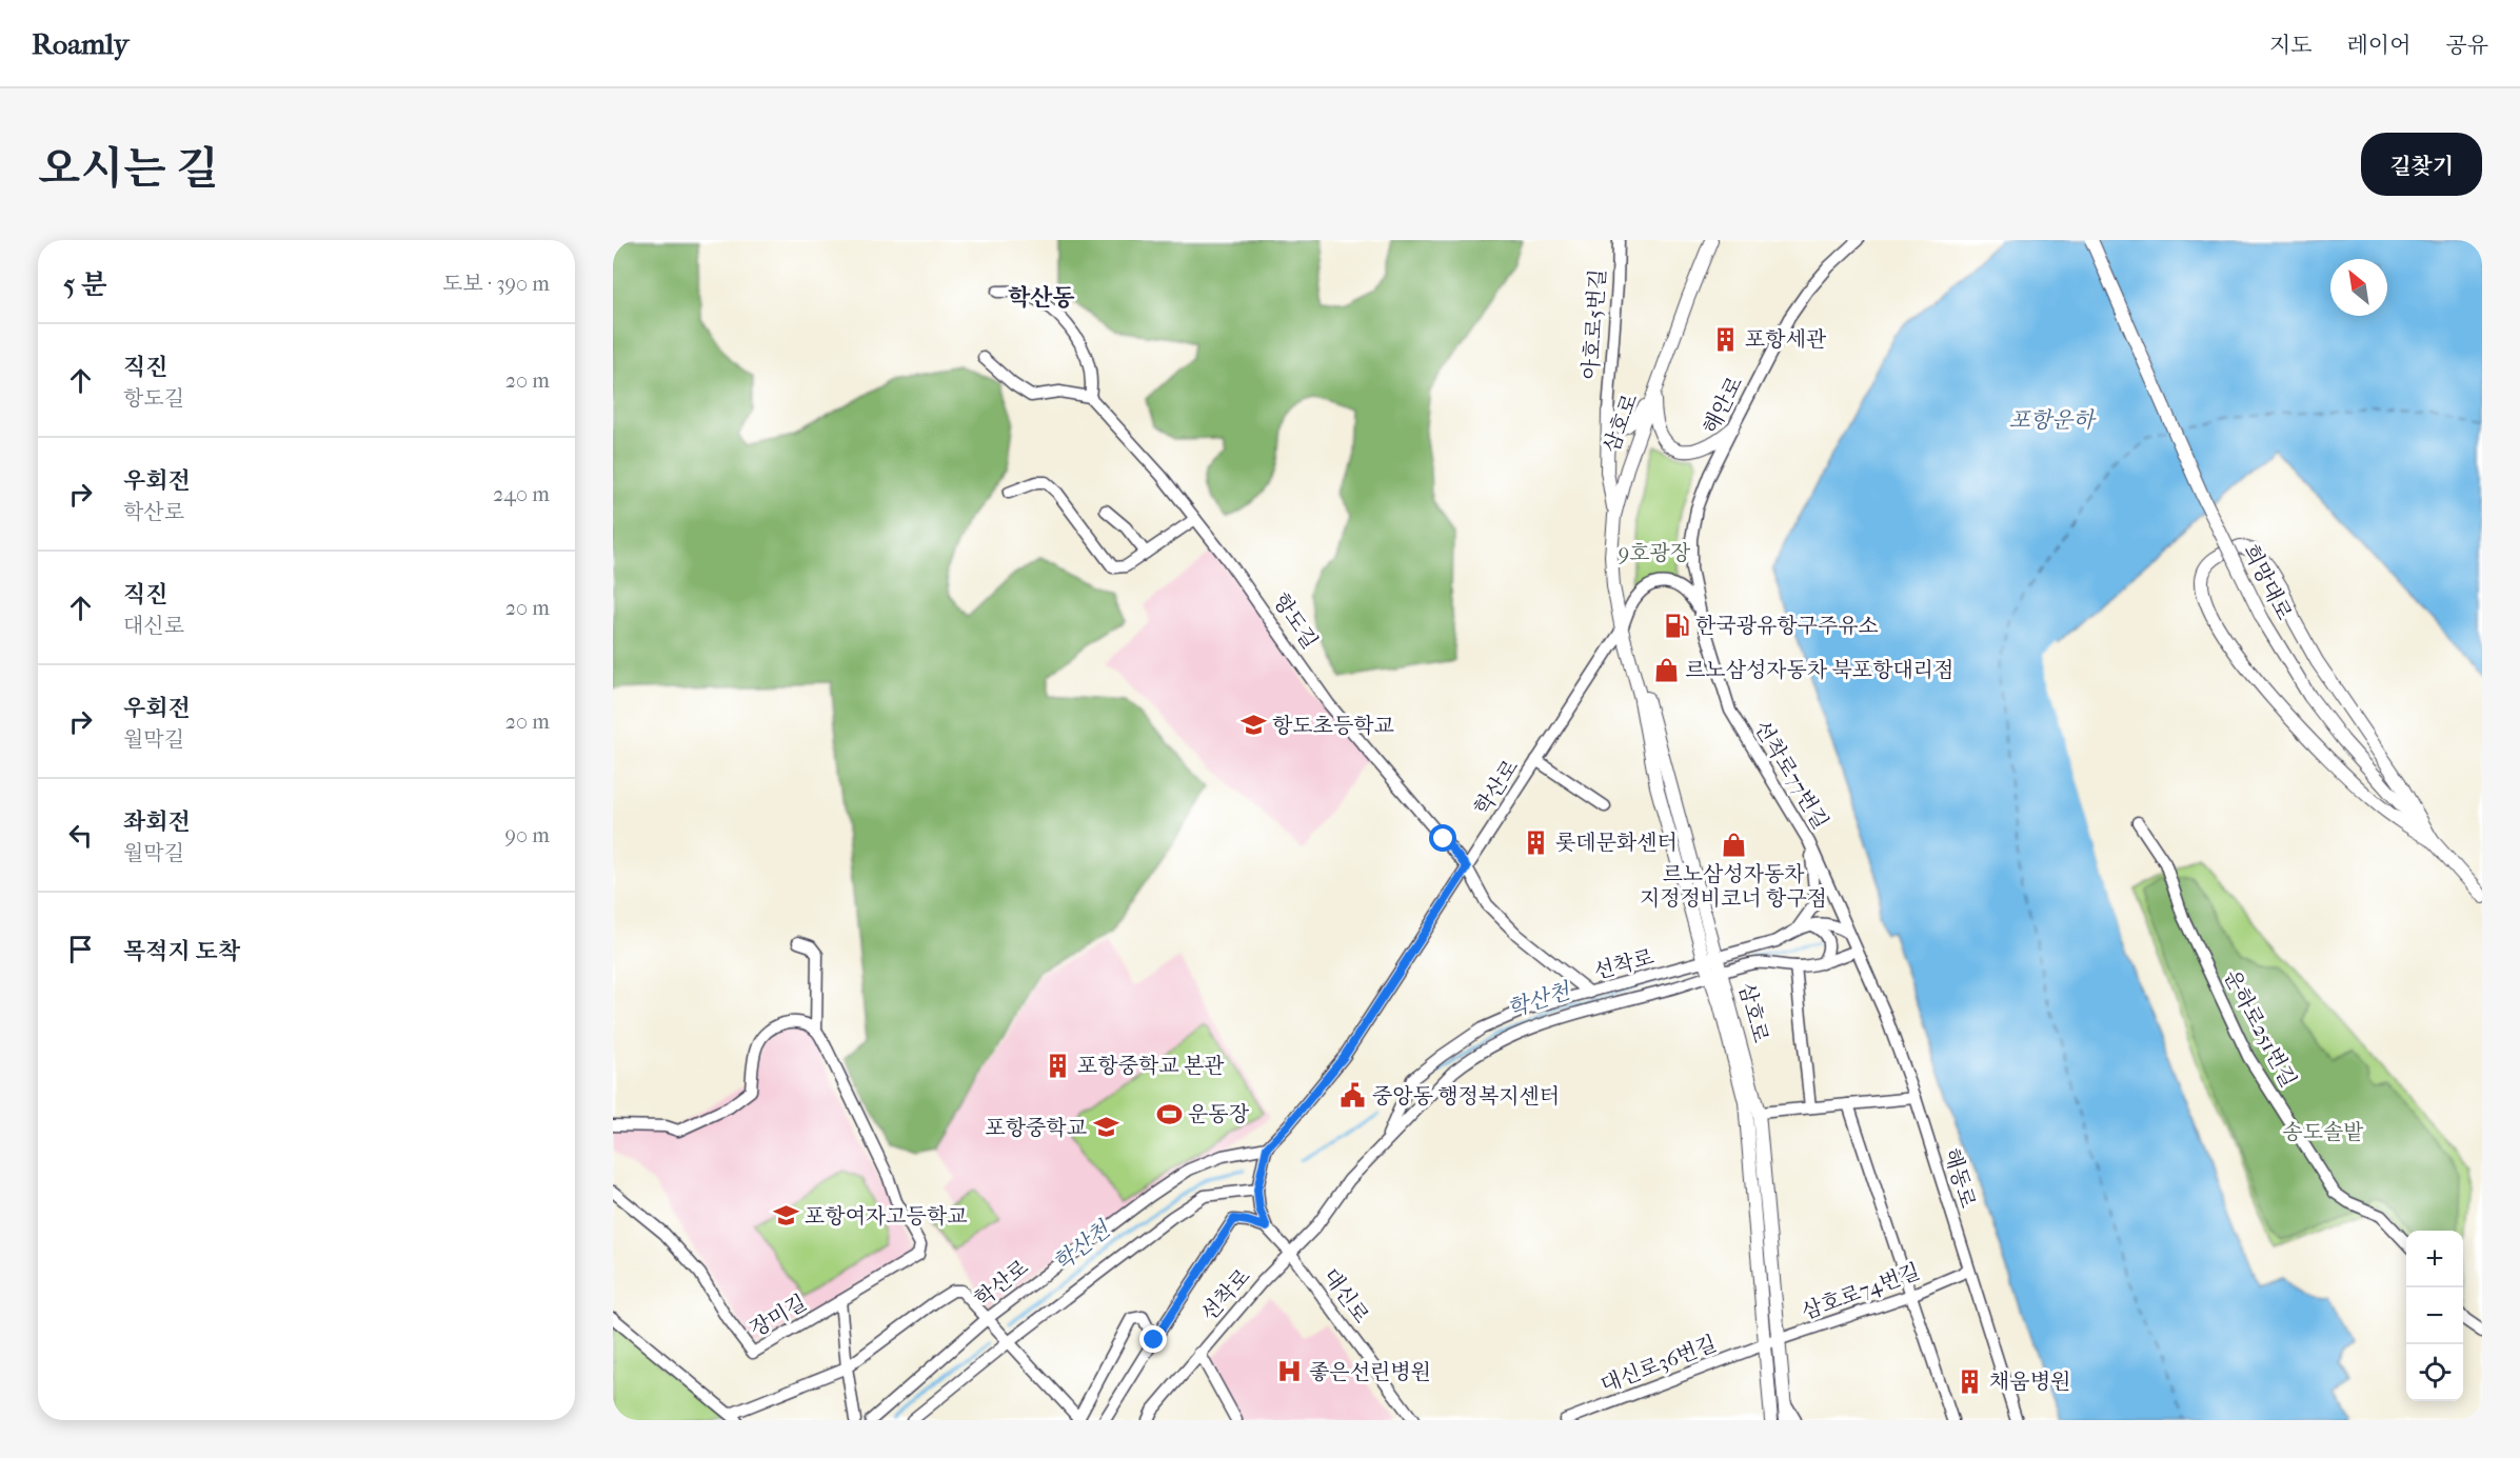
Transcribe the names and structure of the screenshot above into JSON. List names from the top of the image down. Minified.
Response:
{"streets":{"main road":["삼호로","희망대로"],"street":["아호로5번길","해안로","항도길","선착로77번길","학산로","선착로","운하로251번길","해동로","삼호로74번길","대신로","장미길","대신로36번길"]},"crossings":[["해안로","선착로77번길"],["해안로","학산로"],["삼호로","학산로"],["삼호로","선착로"],["삼호로","삼호로74번길"],["삼호로","대신로36번길"],["항도길","학산로"],["항도길","선착로"],["선착로77번길","학산로"],["선착로77번길","선착로"],["선착로77번길","해동로"],["선착로","해동로"],["선착로","대신로"],["해동로","삼호로74번길"],["삼호로74번길","대신로36번길"]],"districts":["학산동"],"water":["포항운하","학산천"],"parks":["9호광장","송도솔밭"],"places":{"building":["포항세관","롯데문화센터","포항중학교 본관","채움병원"],"fuel station":["한국광유항구주유소"],"shop":["르노삼성자동차 북포항대리점","르노삼성자동차 지정정비코너 항구점"],"school or university":["항도초등학교","포항중학교","포항여자고등학교"],"public building":["중앙동 행정복지센터"],"sports":["운동장"],"hospital":["좋은선린병원"]},"north":"top left","page":{"header":"Roamly","nav":["지도","레이어","공유"],"title":"오시는 길","buttons":"길찾기","heading":["5 분","도보 · 390 m"],"list":[["직진","항도길","20 m"],["우회전","학산로","240 m"],["직진","대신로","20 m"],["우회전","월막길","20 m"],["좌회전","월막길","90 m"],"목적지 도착"],"map_buttons":["+","−"]}}
